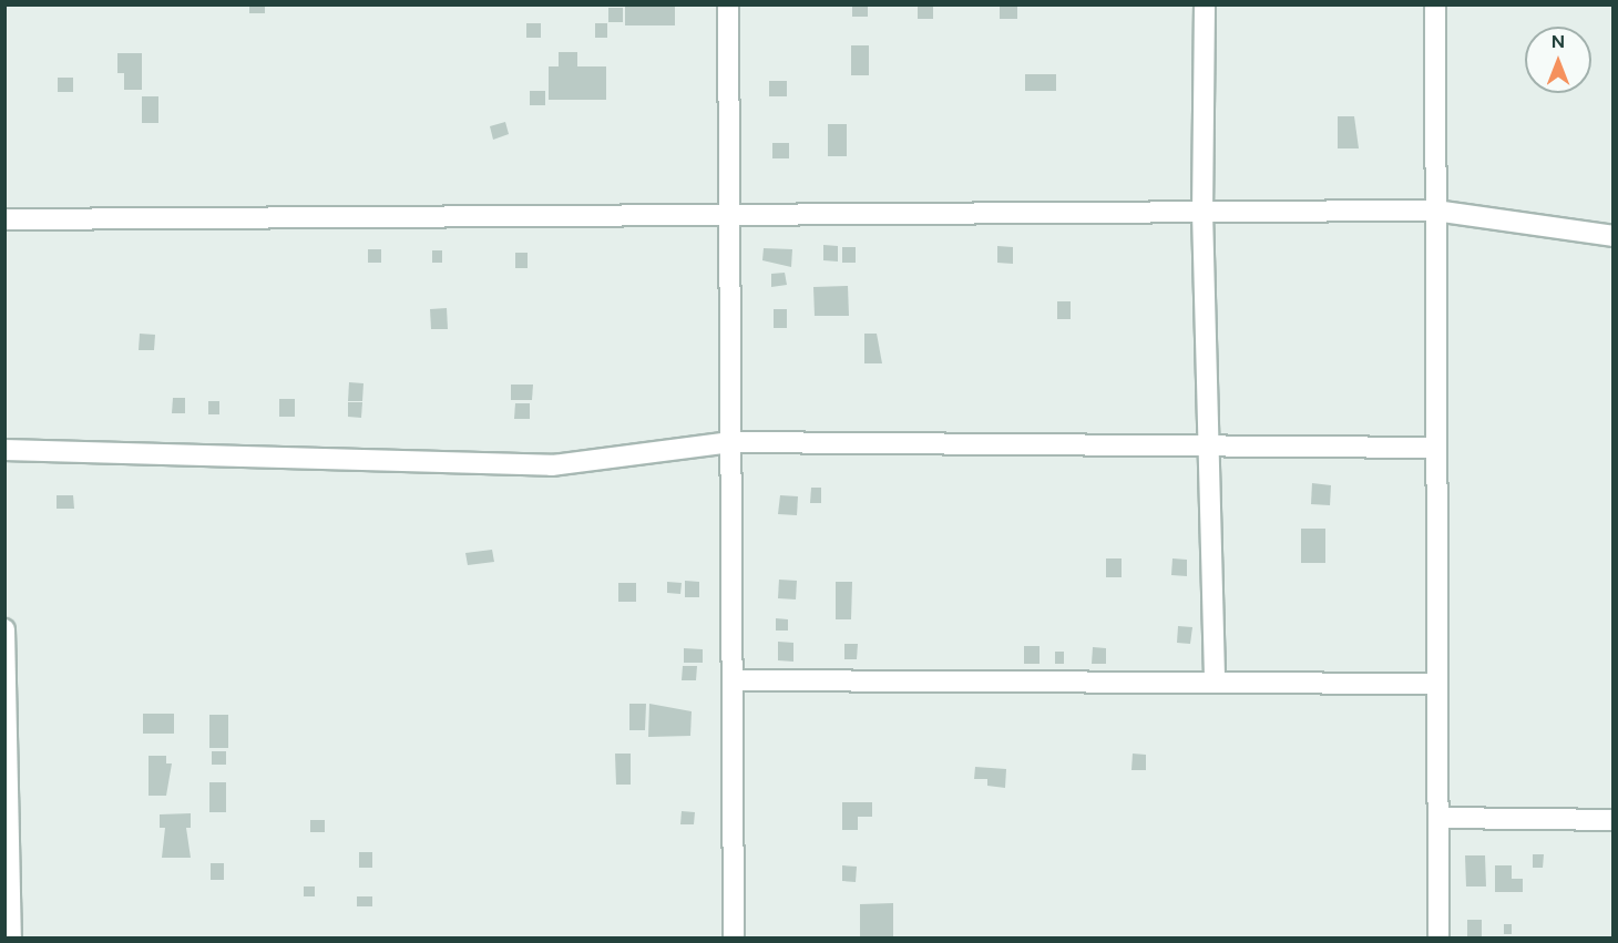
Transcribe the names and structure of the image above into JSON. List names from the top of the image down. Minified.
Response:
{"north":"top"}
